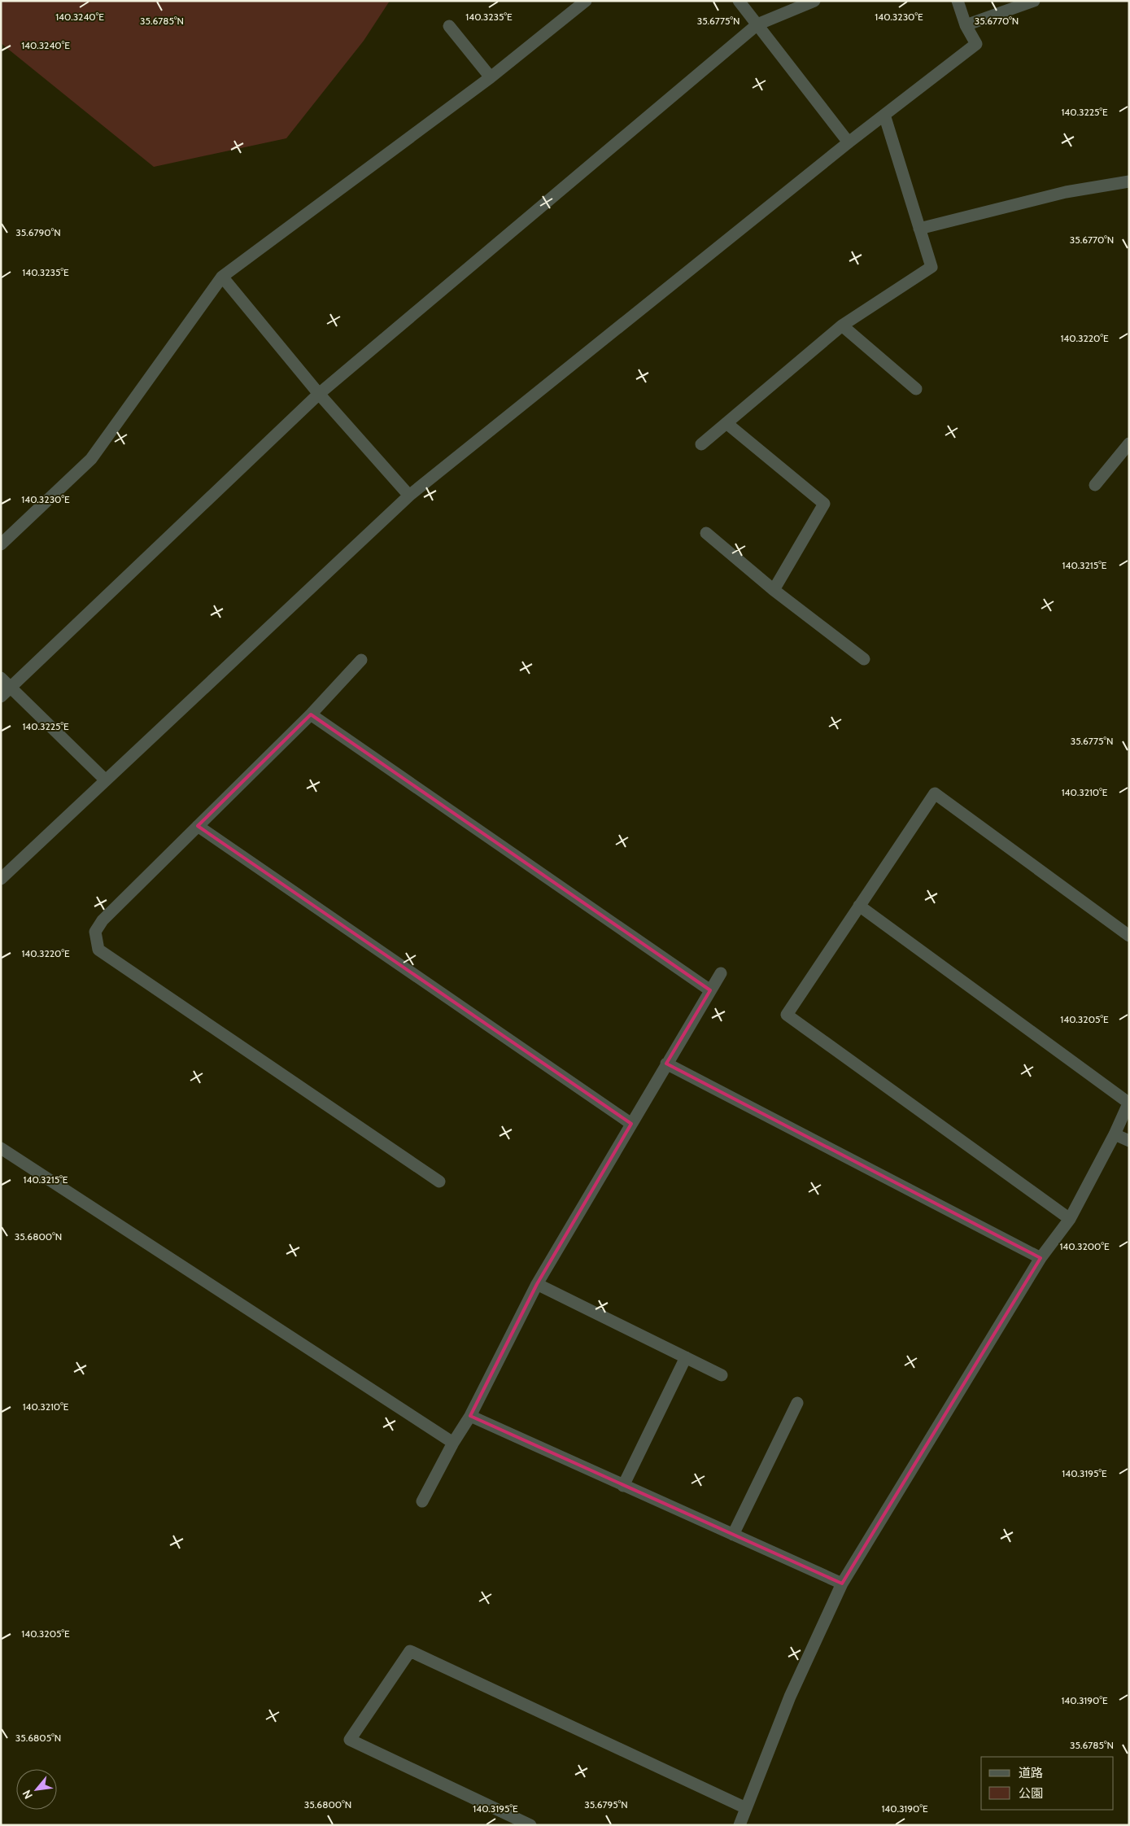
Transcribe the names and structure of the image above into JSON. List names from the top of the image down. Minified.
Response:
{"legend":["道路","公園"],"north":"bottom left","coordinates":["140.3240°E","140.3235°E","140.3230°E","35.6785°N","35.6775°N","35.6770°N","140.3225°E","35.6790°N","140.3220°E","140.3215°E","140.3210°E","140.3205°E","35.6800°N","140.3200°E","140.3195°E","140.3190°E","35.6805°N","35.6795°N"]}
